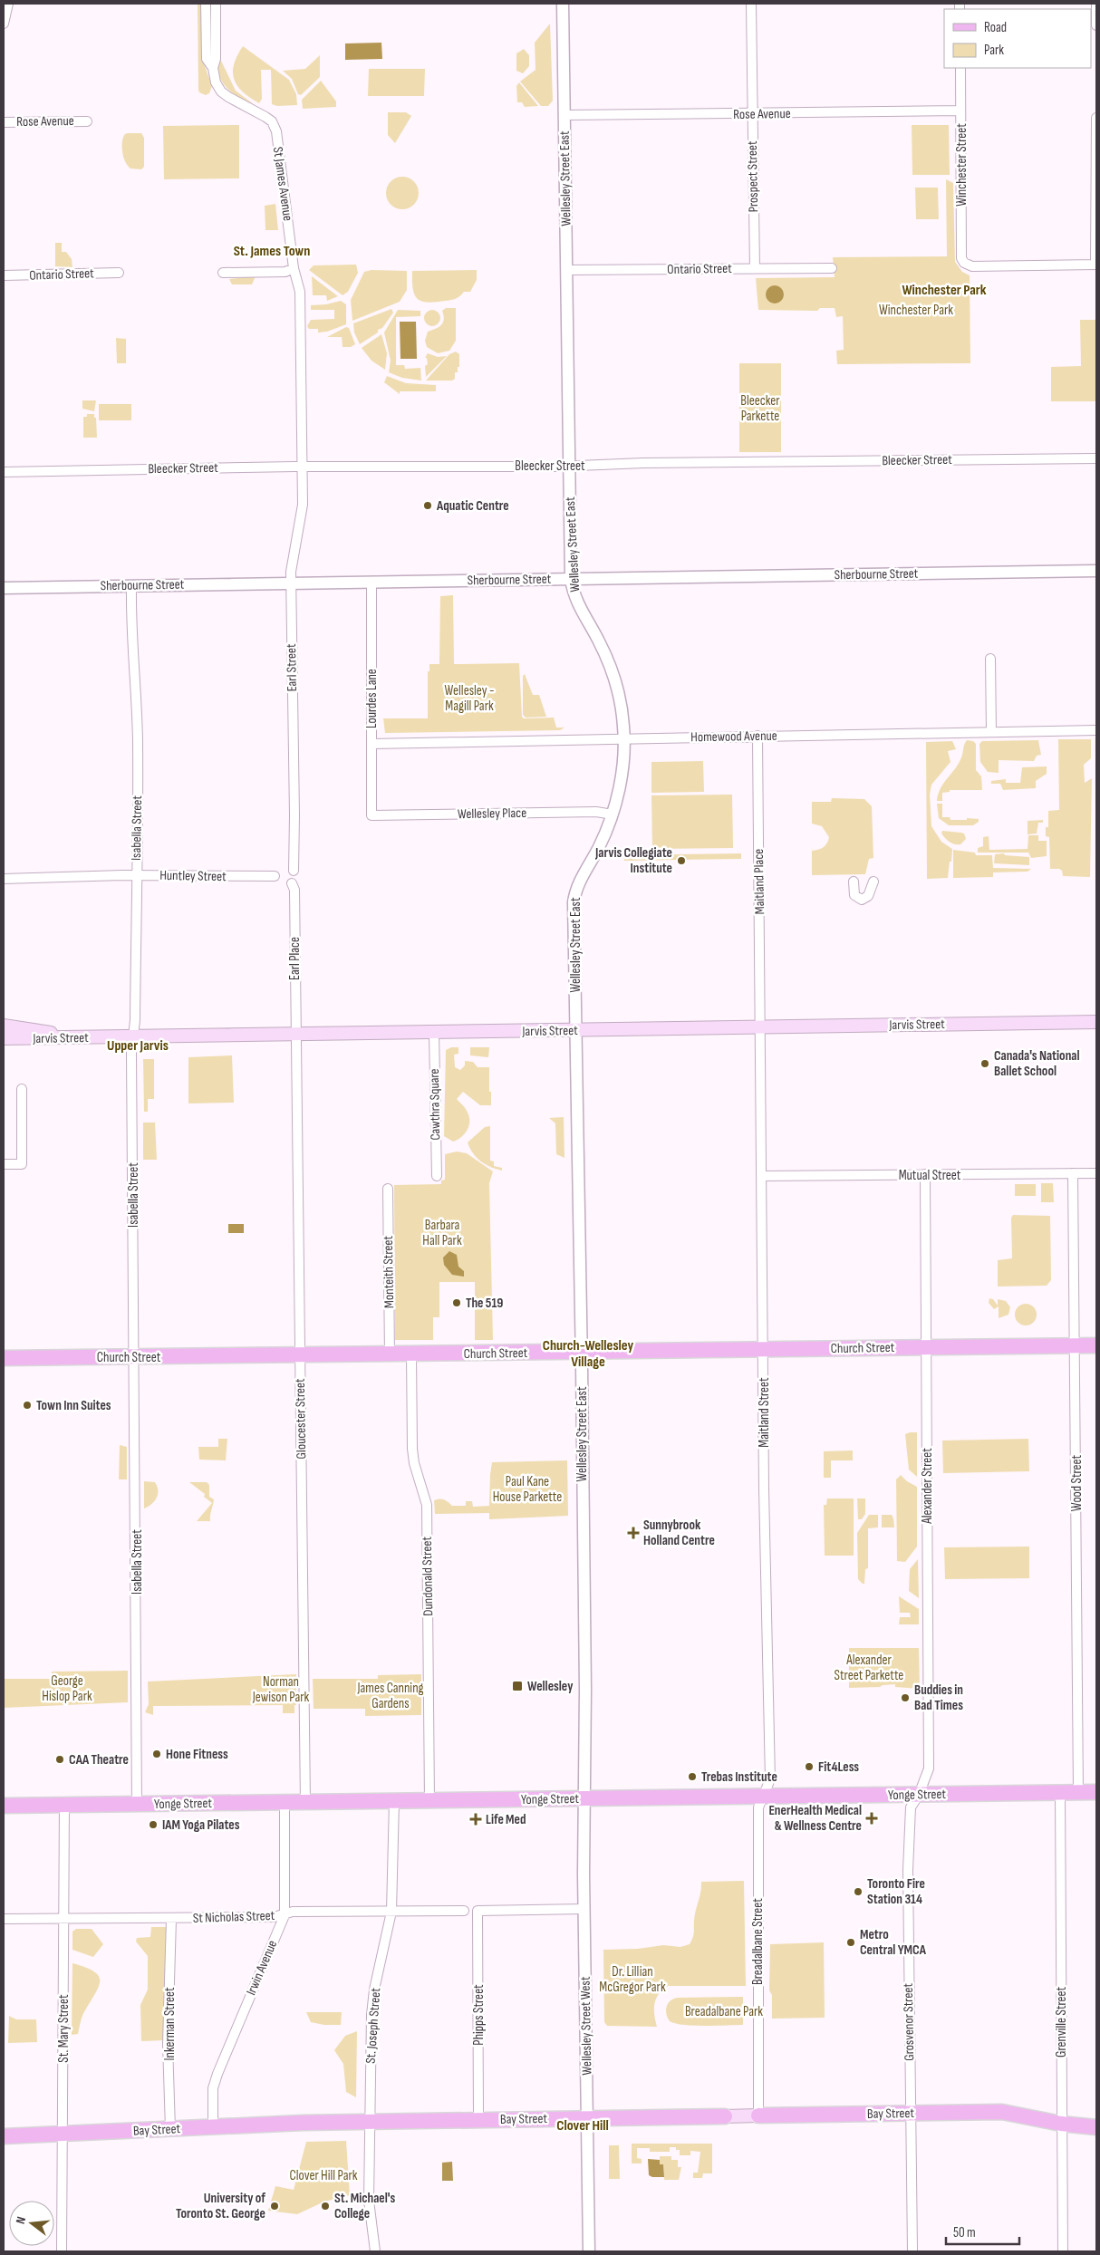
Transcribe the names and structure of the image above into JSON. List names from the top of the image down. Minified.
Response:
{"streets":{"main road":["Jarvis Street","Church Street","Yonge Street","Bay Street"],"street":["Rose Avenue","Winchester Street","Prospect Street","Wellesley Street East","St James Avenue","Ontario Street","Bleecker Street","Sherbourne Street","Earl Street","Lourdes Lane","Homewood Avenue","Wellesley Place","Isabella Street","Huntley Street","Maitland Place","Earl Place","Cawthra Square","Mutual Street","Monteith Street","Maitland Street","Gloucester Street","Wood Street","Alexander Street","Dundonald Street","St Nicholas Street","Breadalbane Street","Irwin Avenue","Phipps Street","Grosvenor Street","Grenville Street","Inkerman Street","St. Joseph Street","Wellesley Street West","St. Mary Street"]},"crossings":[["Rose Avenue","Winchester Street"],["Rose Avenue","Prospect Street"],["Rose Avenue","Wellesley Street East"],["Prospect Street","Ontario Street"],["Wellesley Street East","Ontario Street"],["Wellesley Street East","Bleecker Street"],["Wellesley Street East","Sherbourne Street"],["Wellesley Street East","Homewood Avenue"],["Wellesley Street East","Wellesley Place"],["Wellesley Street East","Jarvis Street"],["Wellesley Street East","Church Street"],["Wellesley Street East","Yonge Street"],["Wellesley Street East","Wellesley Street West"],["St James Avenue","Bleecker Street"],["St James Avenue","Earl Street"],["Bleecker Street","Earl Street"],["Sherbourne Street","Earl Street"],["Sherbourne Street","Lourdes Lane"],["Sherbourne Street","Isabella Street"],["Lourdes Lane","Homewood Avenue"],["Lourdes Lane","Wellesley Place"],["Homewood Avenue","Maitland Place"],["Isabella Street","Huntley Street"],["Isabella Street","Jarvis Street"],["Isabella Street","Church Street"],["Isabella Street","Yonge Street"],["Maitland Place","Jarvis Street"],["Maitland Place","Maitland Street"],["Earl Place","Jarvis Street"],["Earl Place","Gloucester Street"],["Jarvis Street","Cawthra Square"],["Jarvis Street","Maitland Street"],["Jarvis Street","Gloucester Street"],["Mutual Street","Maitland Street"],["Mutual Street","Wood Street"],["Mutual Street","Alexander Street"],["Monteith Street","Church Street"],["Church Street","Maitland Street"],["Church Street","Gloucester Street"],["Church Street","Wood Street"],["Church Street","Alexander Street"],["Church Street","Dundonald Street"],["Maitland Street","Yonge Street"],["Maitland Street","Breadalbane Street"],["Gloucester Street","Yonge Street"],["Wood Street","Yonge Street"],["Alexander Street","Yonge Street"],["Alexander Street","Grosvenor Street"],["Dundonald Street","Yonge Street"],["Yonge Street","Breadalbane Street"],["Yonge Street","Irwin Avenue"],["Yonge Street","Grosvenor Street"],["Yonge Street","Grenville Street"],["Yonge Street","St. Joseph Street"],["Yonge Street","Wellesley Street West"],["Yonge Street","St. Mary Street"],["St Nicholas Street","Irwin Avenue"],["St Nicholas Street","Inkerman Street"],["St Nicholas Street","St. Joseph Street"],["St Nicholas Street","St. Mary Street"],["Breadalbane Street","Bay Street"],["Irwin Avenue","Bay Street"],["Phipps Street","Wellesley Street West"],["Phipps Street","Bay Street"],["Grosvenor Street","Bay Street"],["Grenville Street","Bay Street"],["Inkerman Street","Bay Street"],["St. Joseph Street","Bay Street"],["Wellesley Street West","Bay Street"],["St. Mary Street","Bay Street"]],"districts":["St. James Town","Winchester Park","Upper Jarvis","Church-Wellesley Village","Clover Hill"],"parks":["Winchester Park","Bleecker Parkette","Wellesley - Magill Park","Barbara Hall Park","Paul Kane House Parkette","Alexander Street Parkette","George Hislop Park","Norman Jewison Park","James Canning Gardens","Dr. Lillian McGregor Park","Breadalbane Park","Clover Hill Park"],"places":{"other":["Aquatic Centre","Jarvis Collegiate Institute","Canada's National Ballet School","The 519","Town Inn Suites","Buddies in Bad Times","Hone Fitness","CAA Theatre","Fit4Less","Trebas Institute","IAM Yoga Pilates","Toronto Fire Station 314","Metro Central YMCA","University of Toronto St. George","St. Michael's College"],"health":["Sunnybrook Holland Centre","EnerHealth Medical & Wellness Centre","Life Med"],"transit":["Wellesley"]},"legend":["Road","Park"],"scale_bar":"50 m","north":"left"}
